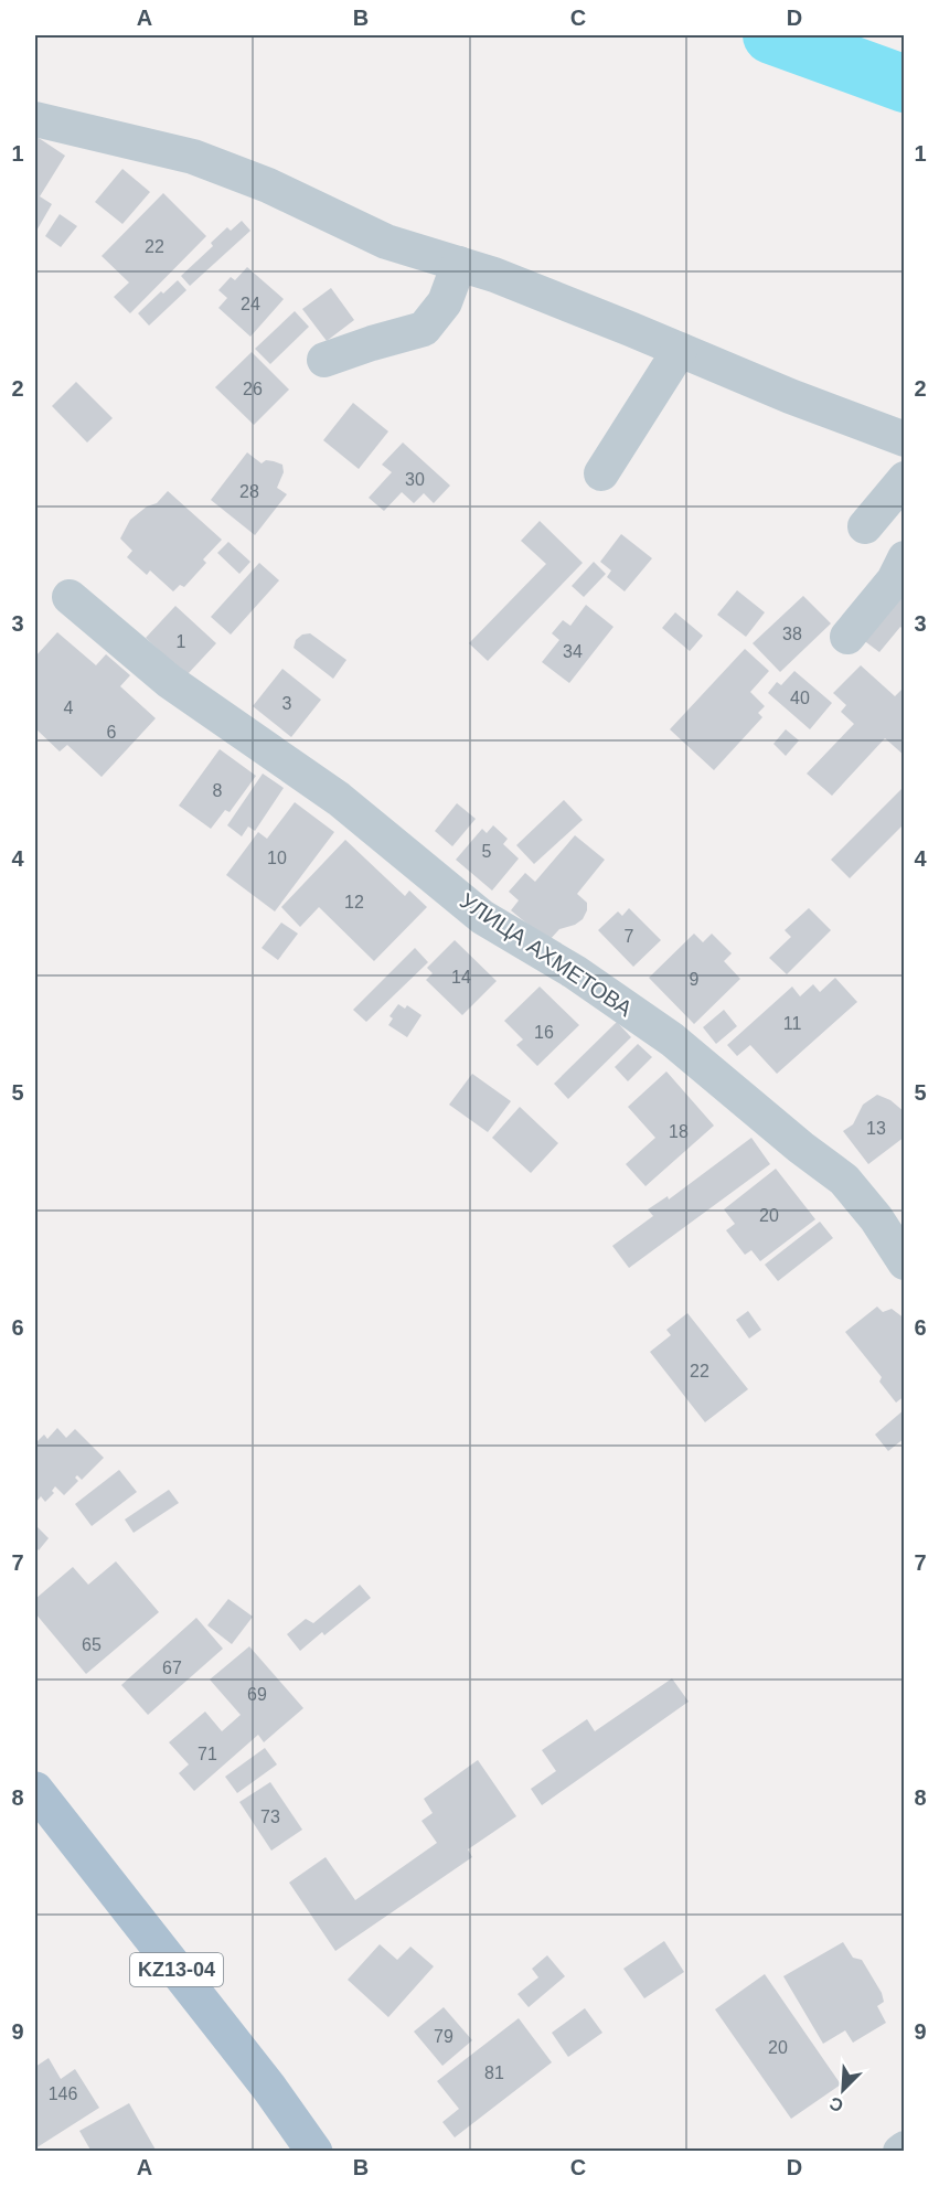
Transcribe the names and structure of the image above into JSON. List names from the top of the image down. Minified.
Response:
{"streets":{"main road":["KZ13-04"],"street":["УЛИЦА АХМЕТОВА"]},"house_numbers":["22","24","26","30","28","38","1","34","40","3","4","6","8","5","10","12","7","14","9","11","16","13","18","20","22","65","67","69","71","73","79","20","81","146"],"north":"bottom left","grid":{"columns":["A","B","C","D"],"rows":["1","2","3","4","5","6","7","8","9"]}}
